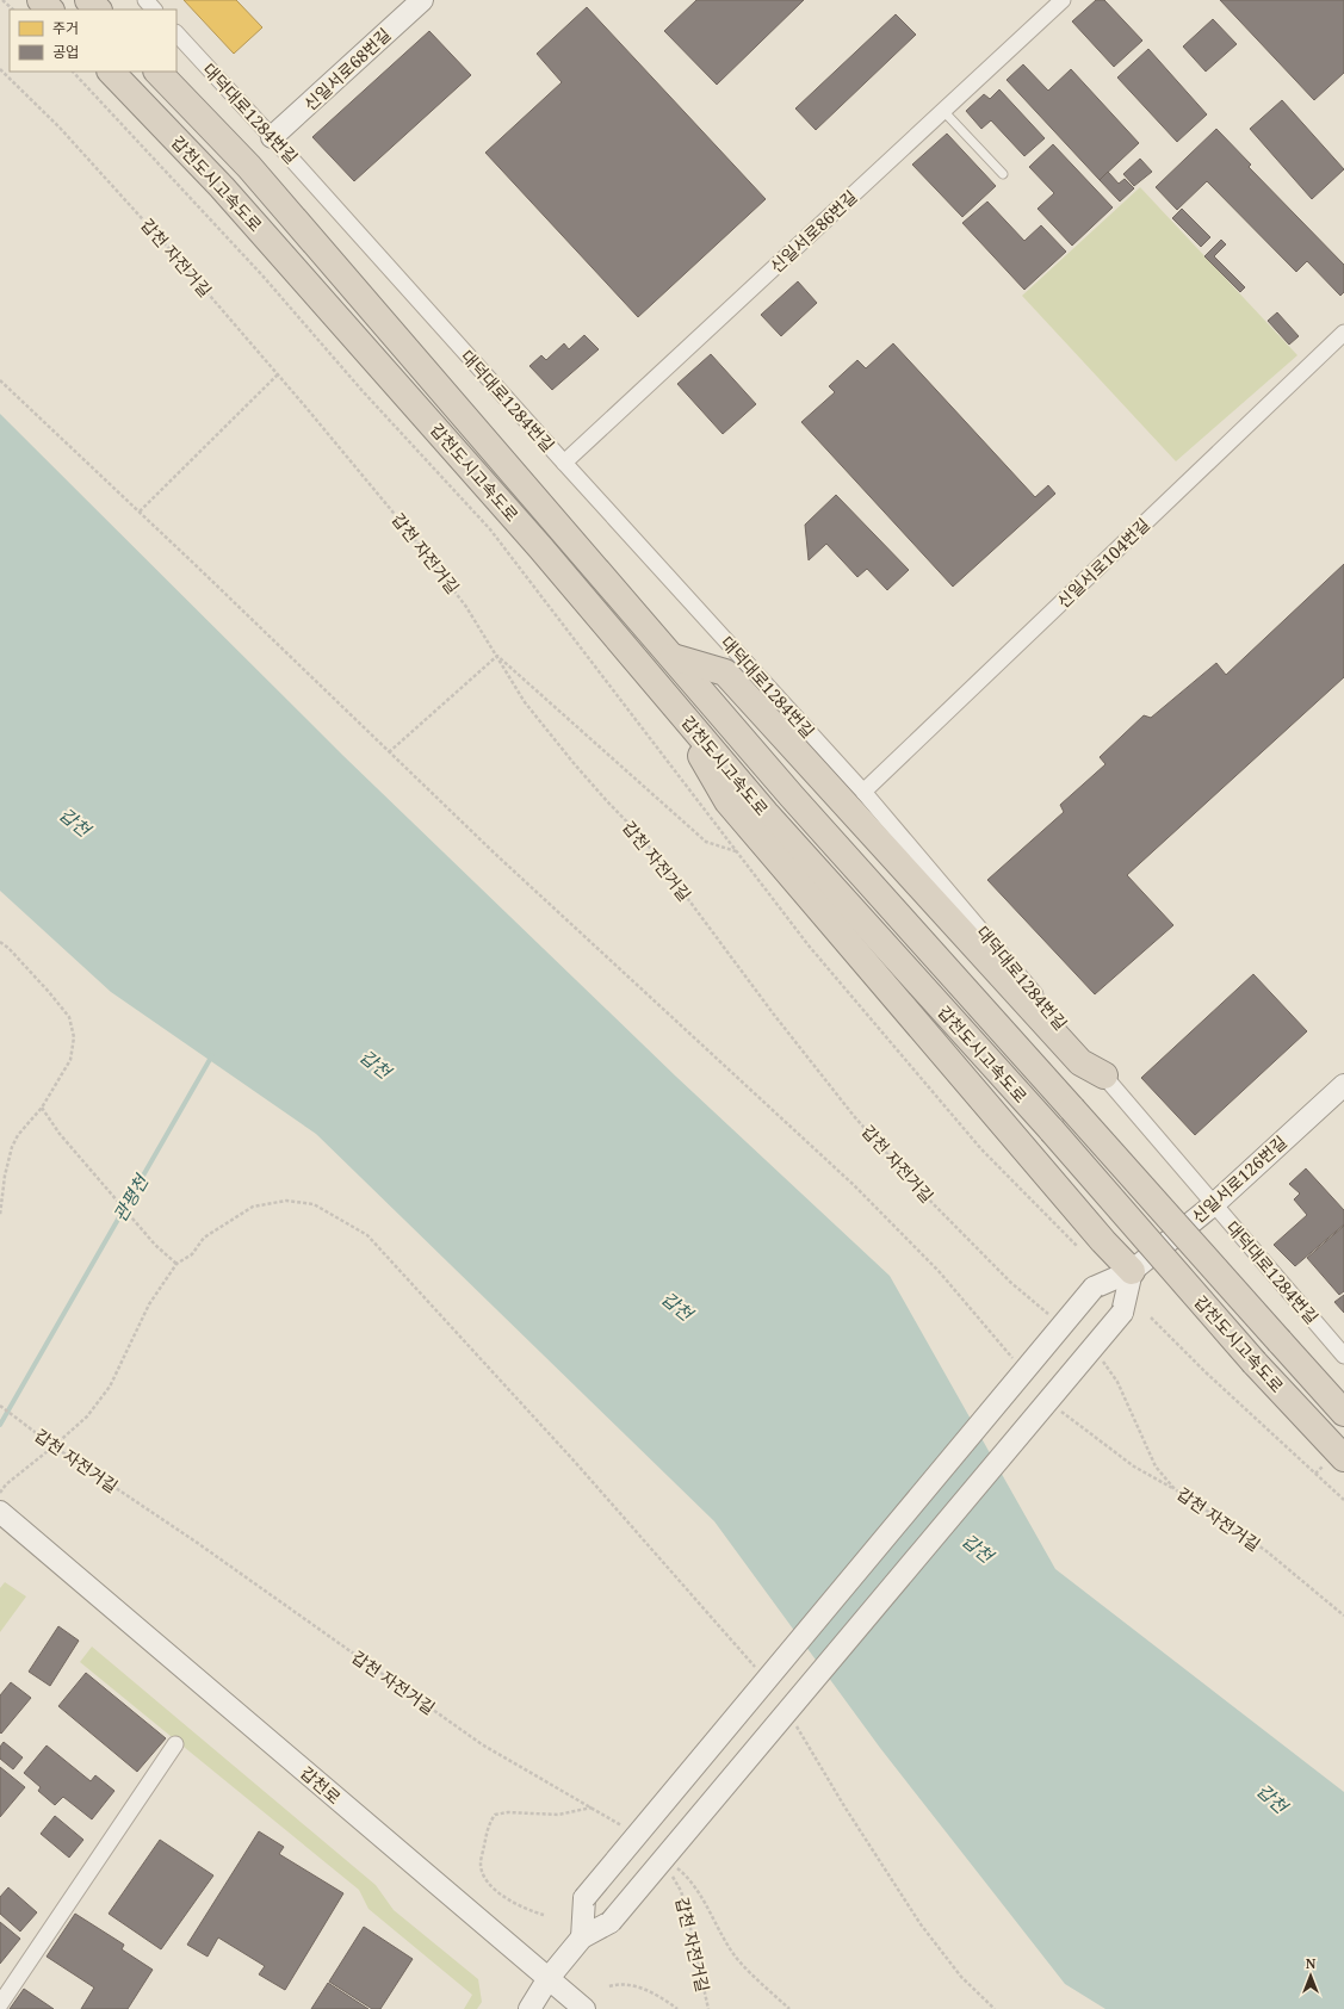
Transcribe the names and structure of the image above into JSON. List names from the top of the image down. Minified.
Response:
{"streets":{"highway":["갑천도시고속도로"],"street":["신일서로68번길","대덕대로1284번길","신일서로86번길","신일서로104번길","신일서로126번길","갑천로"],"path":["갑천 자전거길"]},"crossings":[["신일서로68번길","대덕대로1284번길"],["대덕대로1284번길","신일서로86번길"],["대덕대로1284번길","신일서로104번길"],["대덕대로1284번길","신일서로126번길"]],"water":["갑천","관평천"],"legend":["주거","공업"],"north":"top"}
